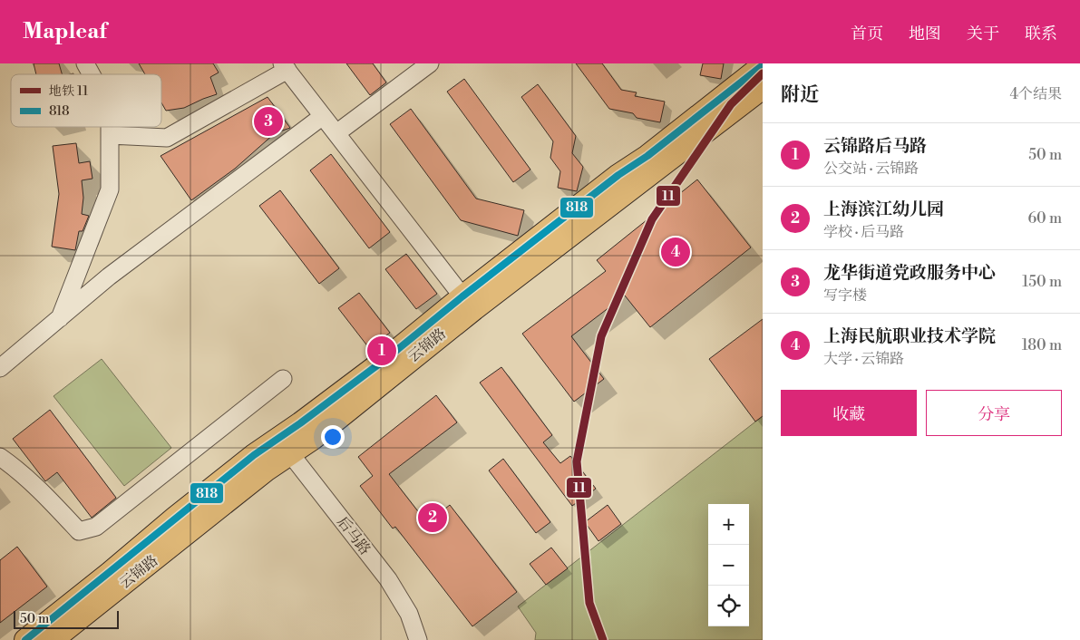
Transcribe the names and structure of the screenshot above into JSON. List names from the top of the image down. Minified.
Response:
{"streets":{"main road":["云锦路"],"street":["后马路"]},"crossings":[["云锦路","后马路"]],"lines":["transit line 818","metro line 11"],"legend":["地铁 11","818"],"scale_bar":"50 m","page":{"header":"Mapleaf","nav":["首页","地图","关于","联系"],"heading":["附近","4个结果"],"pins":["3","4","1","2"],"list":[{"mark":"1","name":"云锦路后马路","note":"公交站 · 云锦路","value":"50 m"},{"mark":"2","name":"上海滨江幼儿园","note":"学校 · 后马路","value":"60 m"},{"mark":"3","name":"龙华街道党政服务中心","note":"写字楼","value":"150 m"},{"mark":"4","name":"上海民航职业技术学院","note":"大学 · 云锦路","value":"180 m"}],"buttons":["收藏","分享"],"map_buttons":["+","−"],"scale":"50 m"}}
